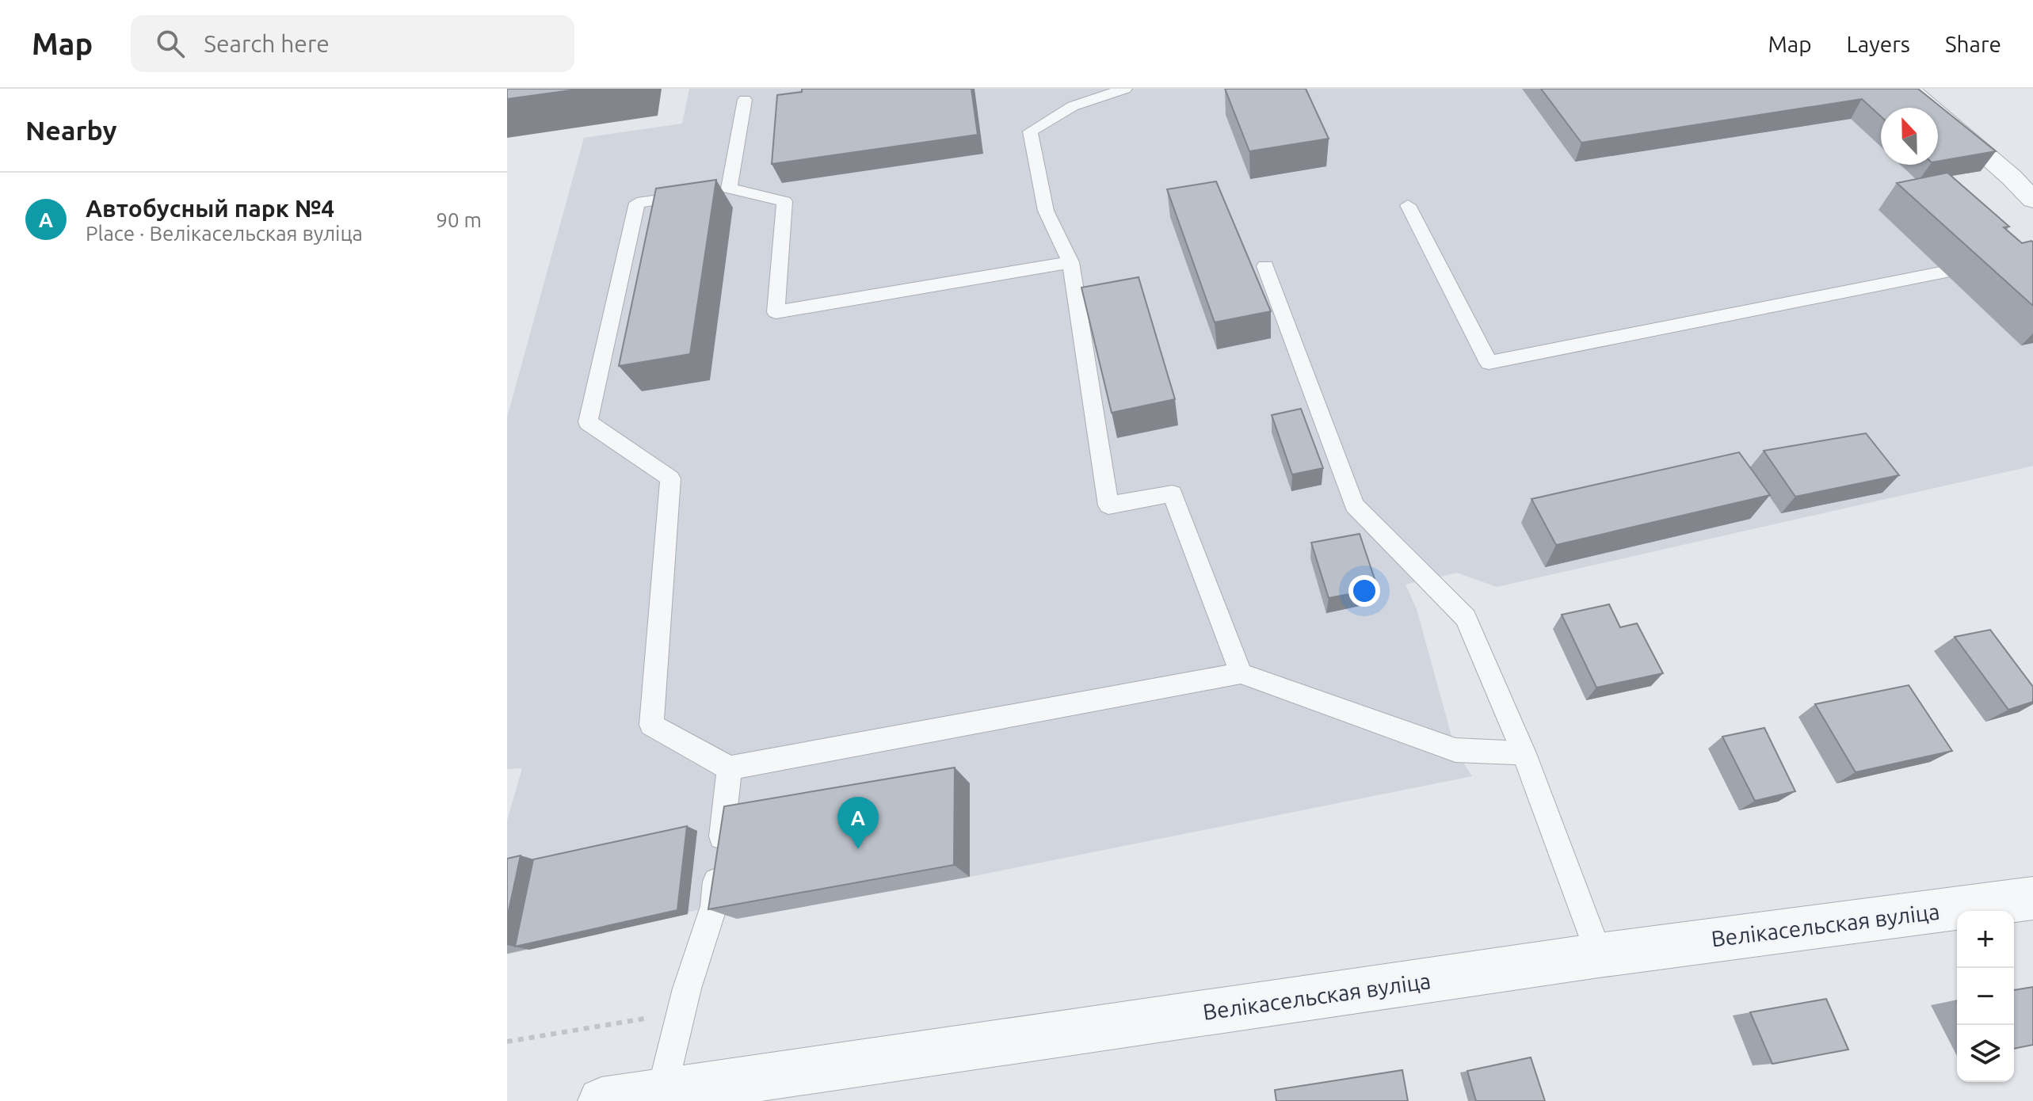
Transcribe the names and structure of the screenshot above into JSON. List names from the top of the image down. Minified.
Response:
{"streets":{"street":["Велікасельская вуліца"]},"north":"top","page":{"header":"Map","search":"Search here","nav":["Map","Layers","Share"],"heading":"Nearby","list":[{"mark":"A","name":"Автобусный парк №4","note":"Place · Велікасельская вуліца","value":"90 m"}],"pins":"A","map_buttons":["+","−"]}}
